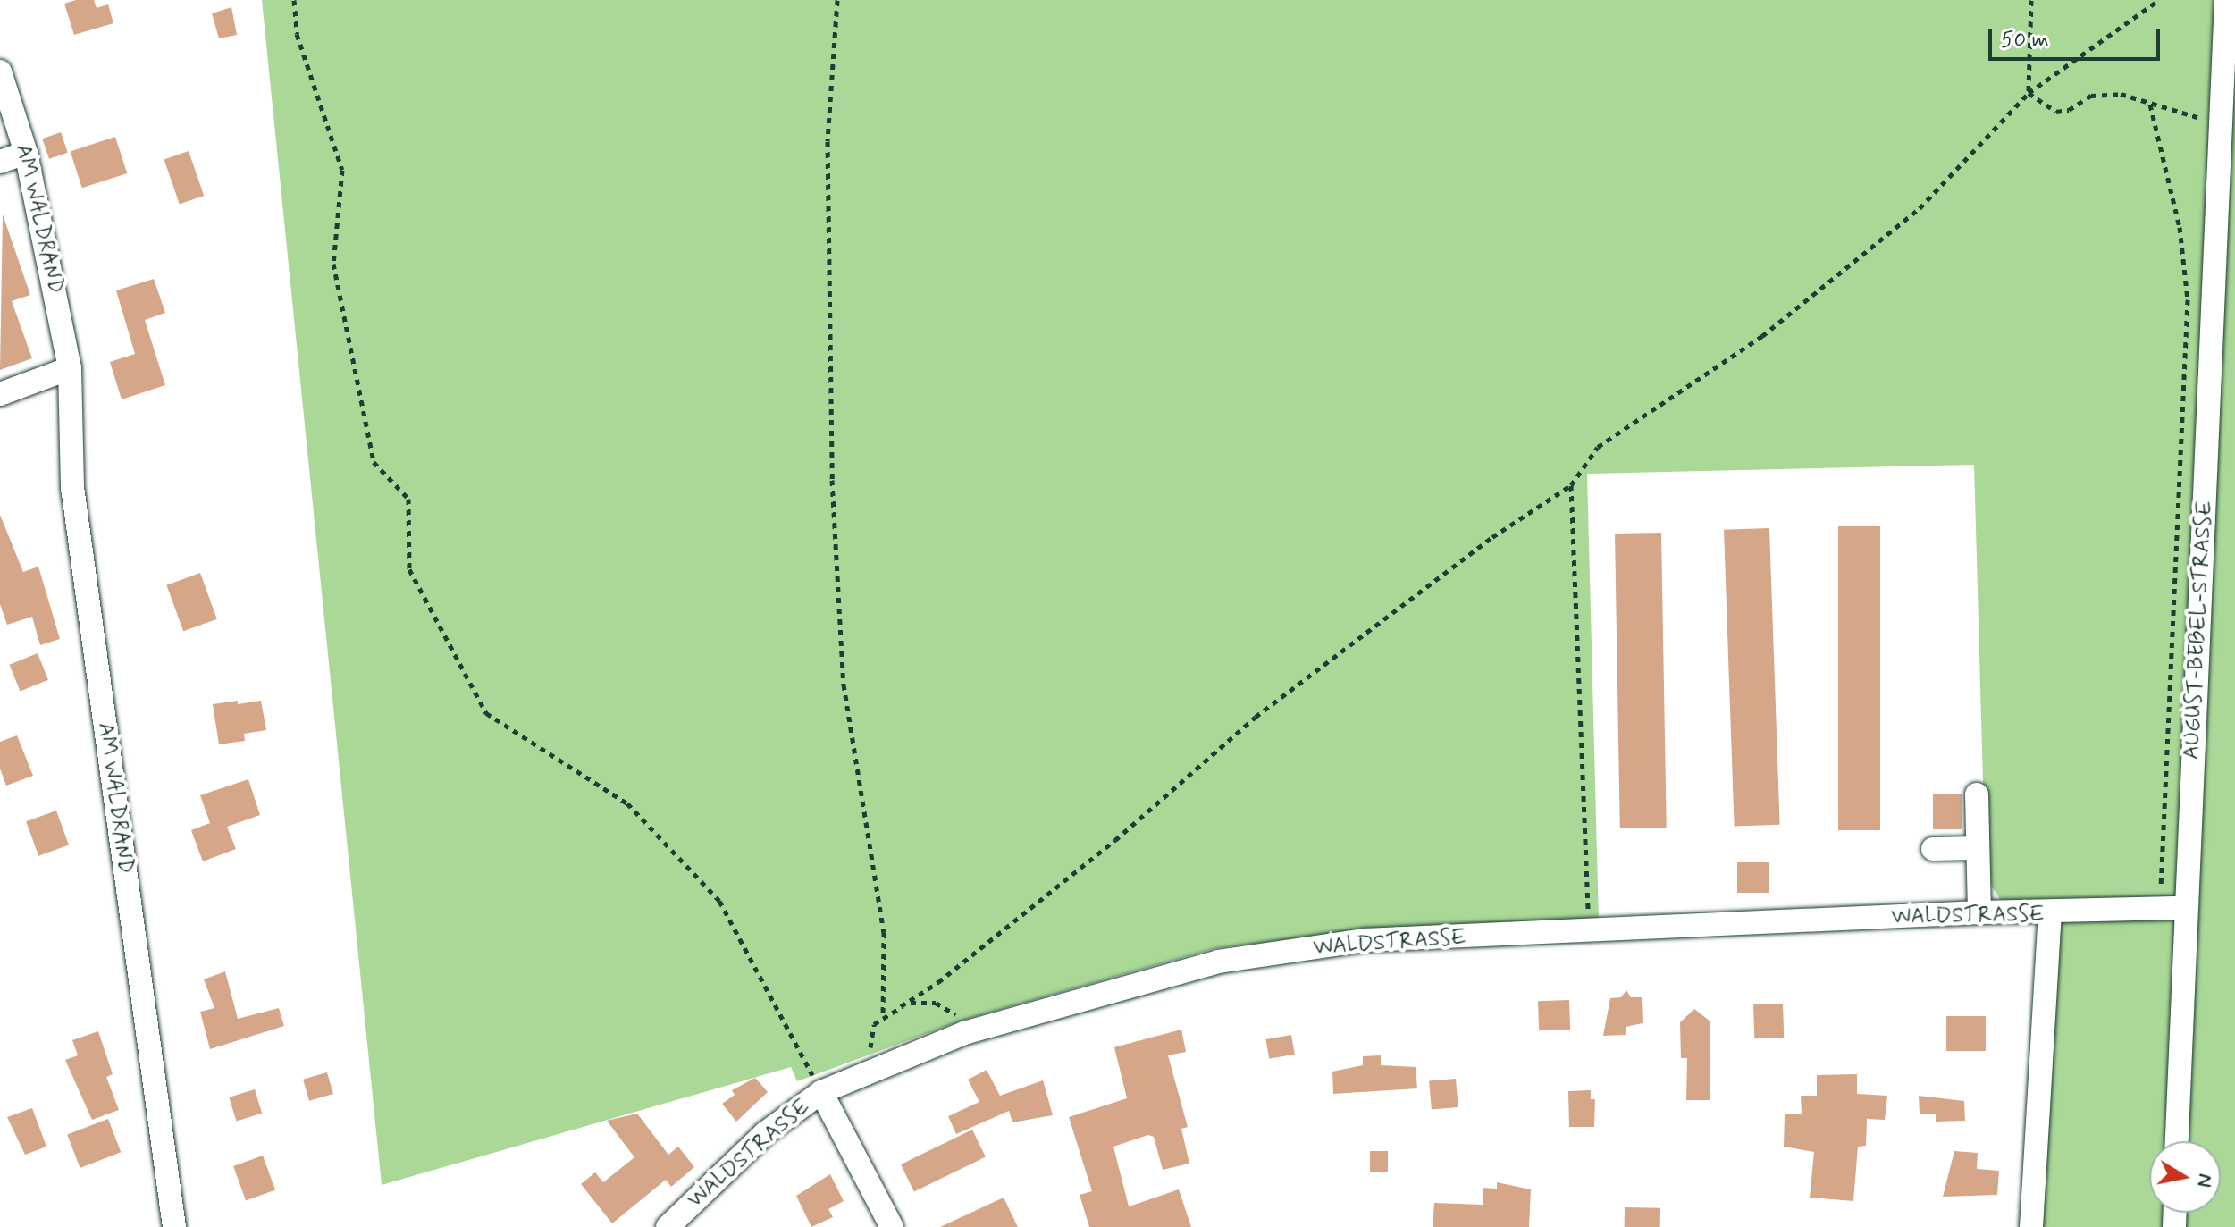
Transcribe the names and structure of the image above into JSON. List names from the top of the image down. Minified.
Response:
{"streets":{"street":["AM WALDRAND","AUGUST-BEBEL-STRASSE","WALDSTRASSE"]},"crossings":[["AUGUST-BEBEL-STRASSE","WALDSTRASSE"]],"scale_bar":"50 m","north":"right"}
